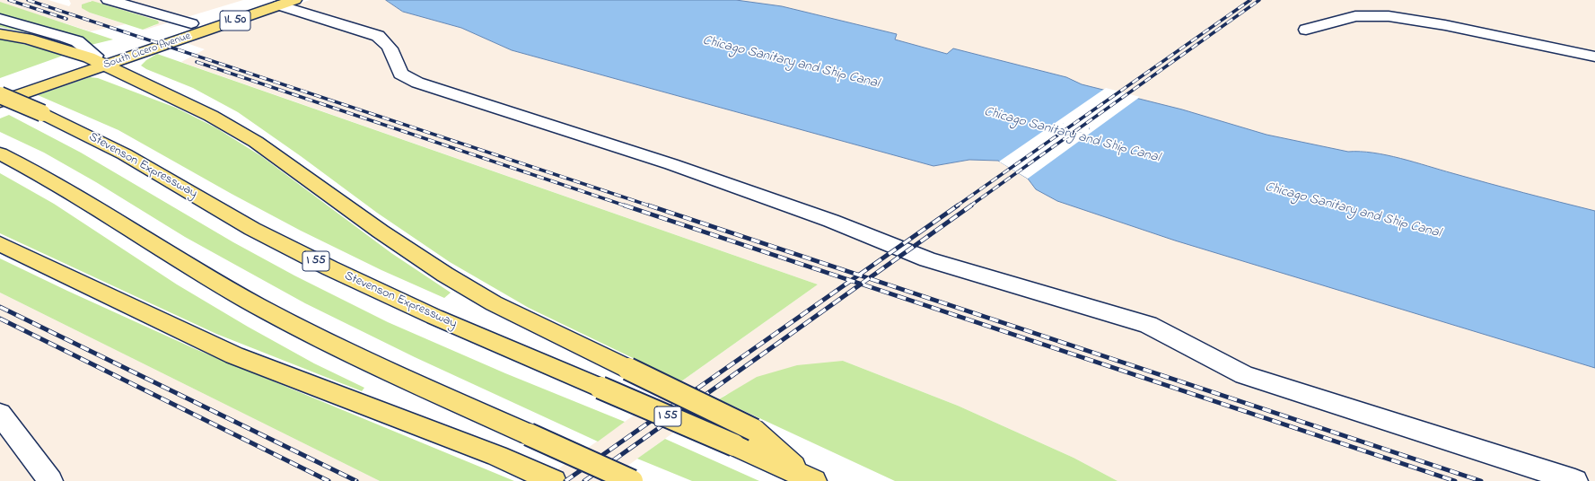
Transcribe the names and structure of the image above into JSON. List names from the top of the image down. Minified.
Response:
{"streets":{"main road":["IL 50","South Cicero Avenue","Stevenson Expressway","I 55"]},"water":["Chicago Sanitary and Ship Canal"]}
